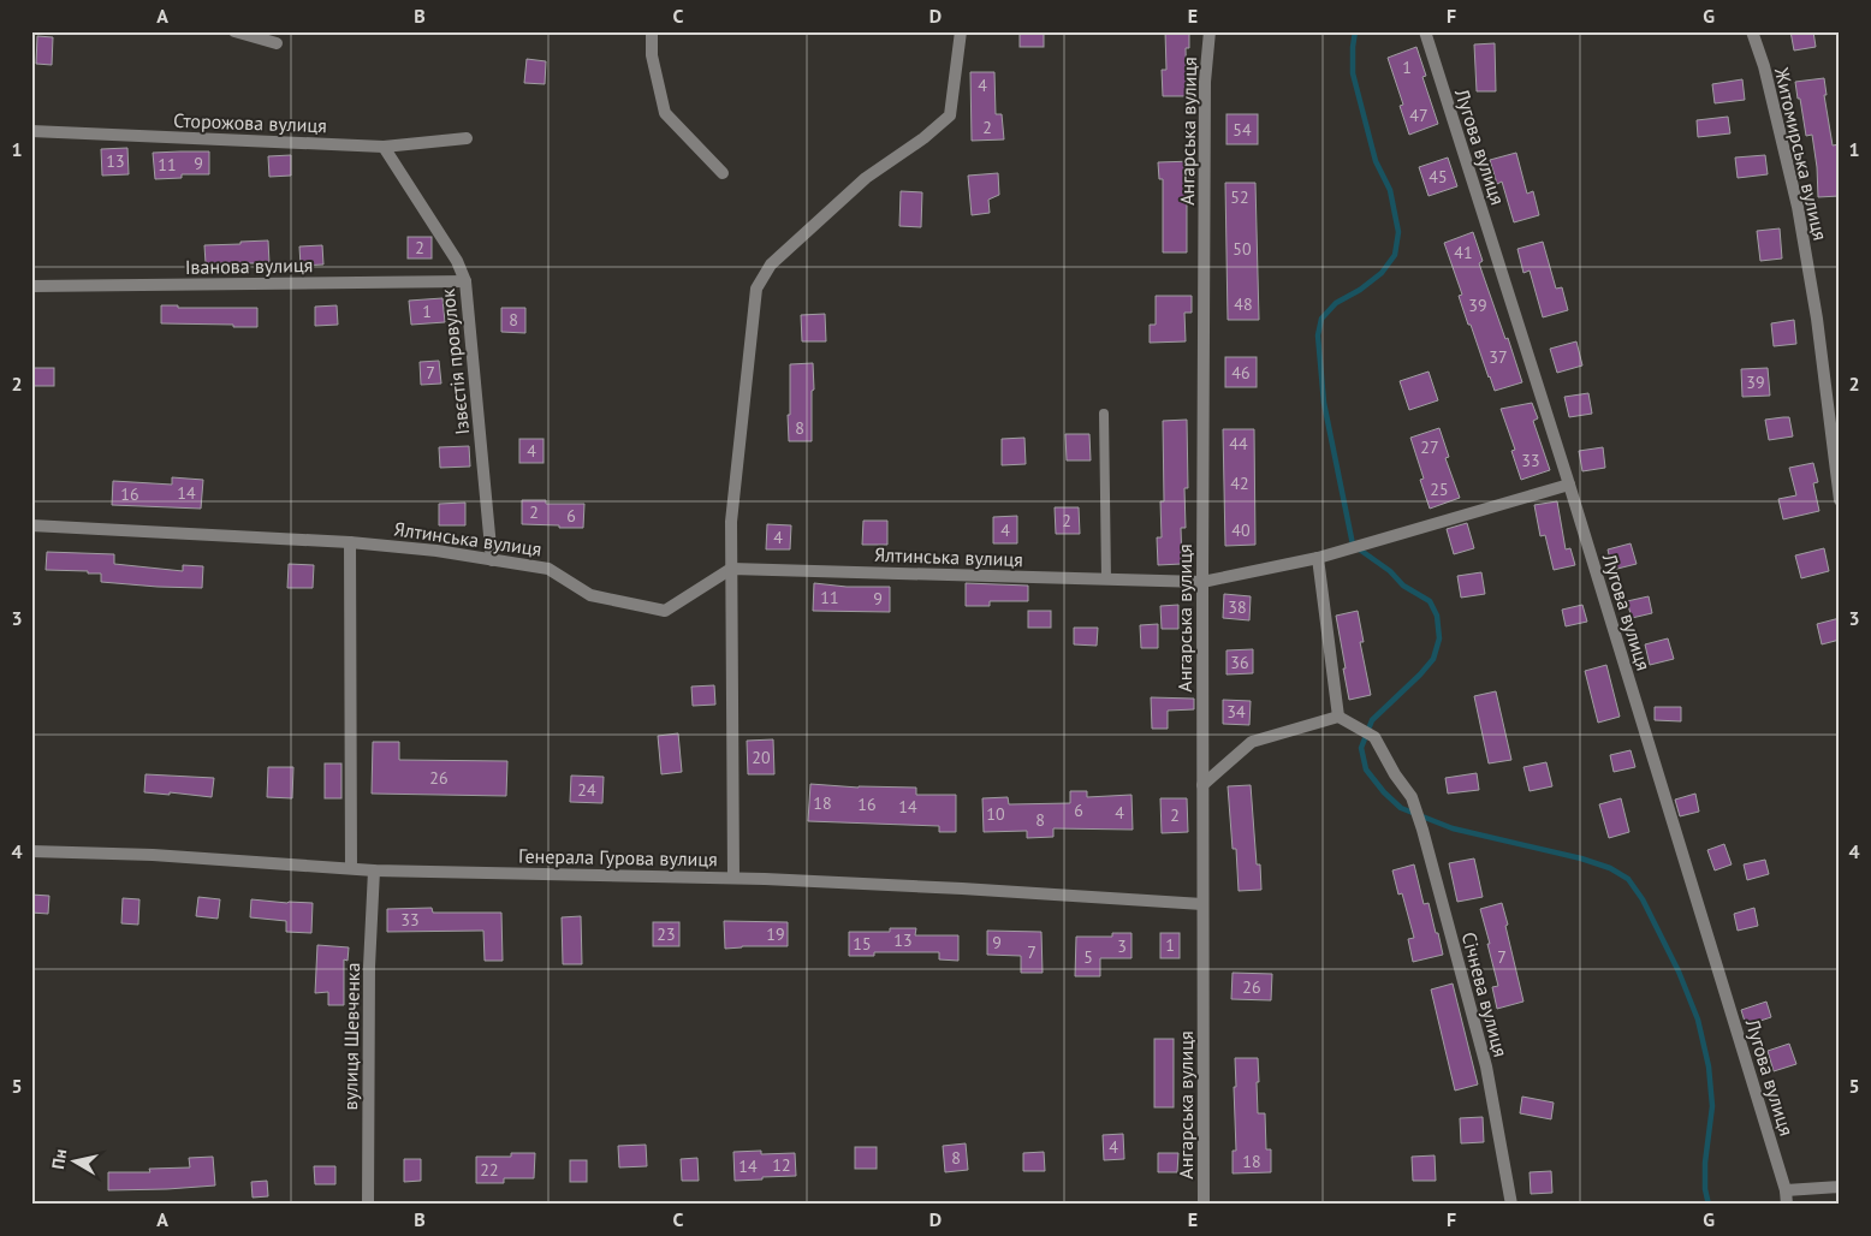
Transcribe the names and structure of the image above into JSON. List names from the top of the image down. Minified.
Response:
{"streets":{"street":["Сторожова вулиця","Ангарська вулиця","Лугова вулиця","Житомирська вулиця","Іванова вулиця","Ізвєстія провулок","Ялтинська вулиця","Генерала Гурова вулиця","Січнева вулиця","вулиця Шевченка"]},"crossings":[["Сторожова вулиця","Ізвєстія провулок"],["Ангарська вулиця","Ялтинська вулиця"],["Ангарська вулиця","Генерала Гурова вулиця"],["Лугова вулиця","Ялтинська вулиця"],["Іванова вулиця","Ізвєстія провулок"],["Ізвєстія провулок","Ялтинська вулиця"],["Генерала Гурова вулиця","вулиця Шевченка"]],"house_numbers":["1","4","47","2","54","13","9","11","45","52","2","50","41","48","39","1","8","37","7","46","39","8","44","27","4","33","42","25","14","16","2","6","2","4","40","4","11","9","38","36","34","20","26","24","18","16","14","6","4","10","2","8","33","23","19","13","9","15","1","3","7","5","7","26","4","8","18","12","14","22"],"north":"left","grid":{"columns":["A","B","C","D","E","F","G"],"rows":["1","2","3","4","5"]}}
